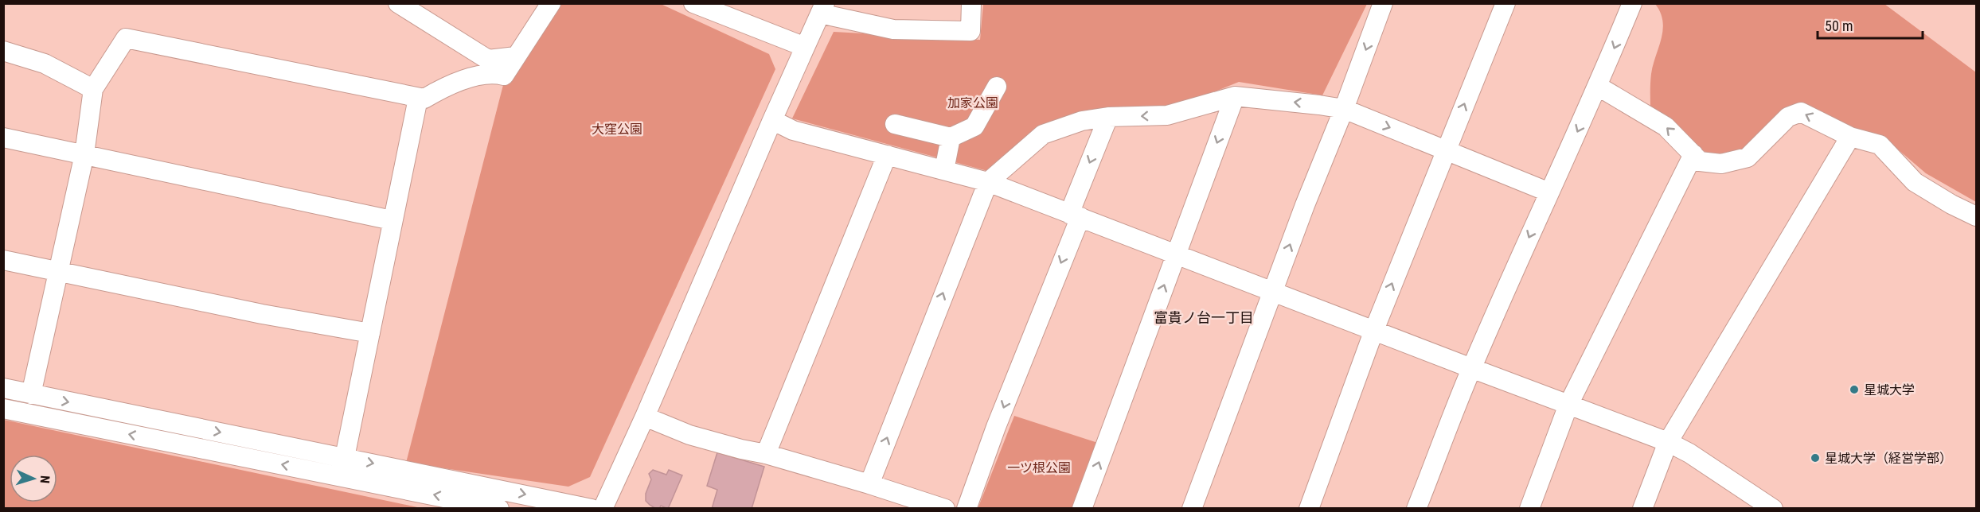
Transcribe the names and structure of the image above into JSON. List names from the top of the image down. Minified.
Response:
{"districts":["富貴ノ台一丁目"],"parks":["加家公園","大窪公園","一ツ根公園"],"places":["星城大学","星城大学（経営学部）"],"scale_bar":"50 m","north":"right"}
